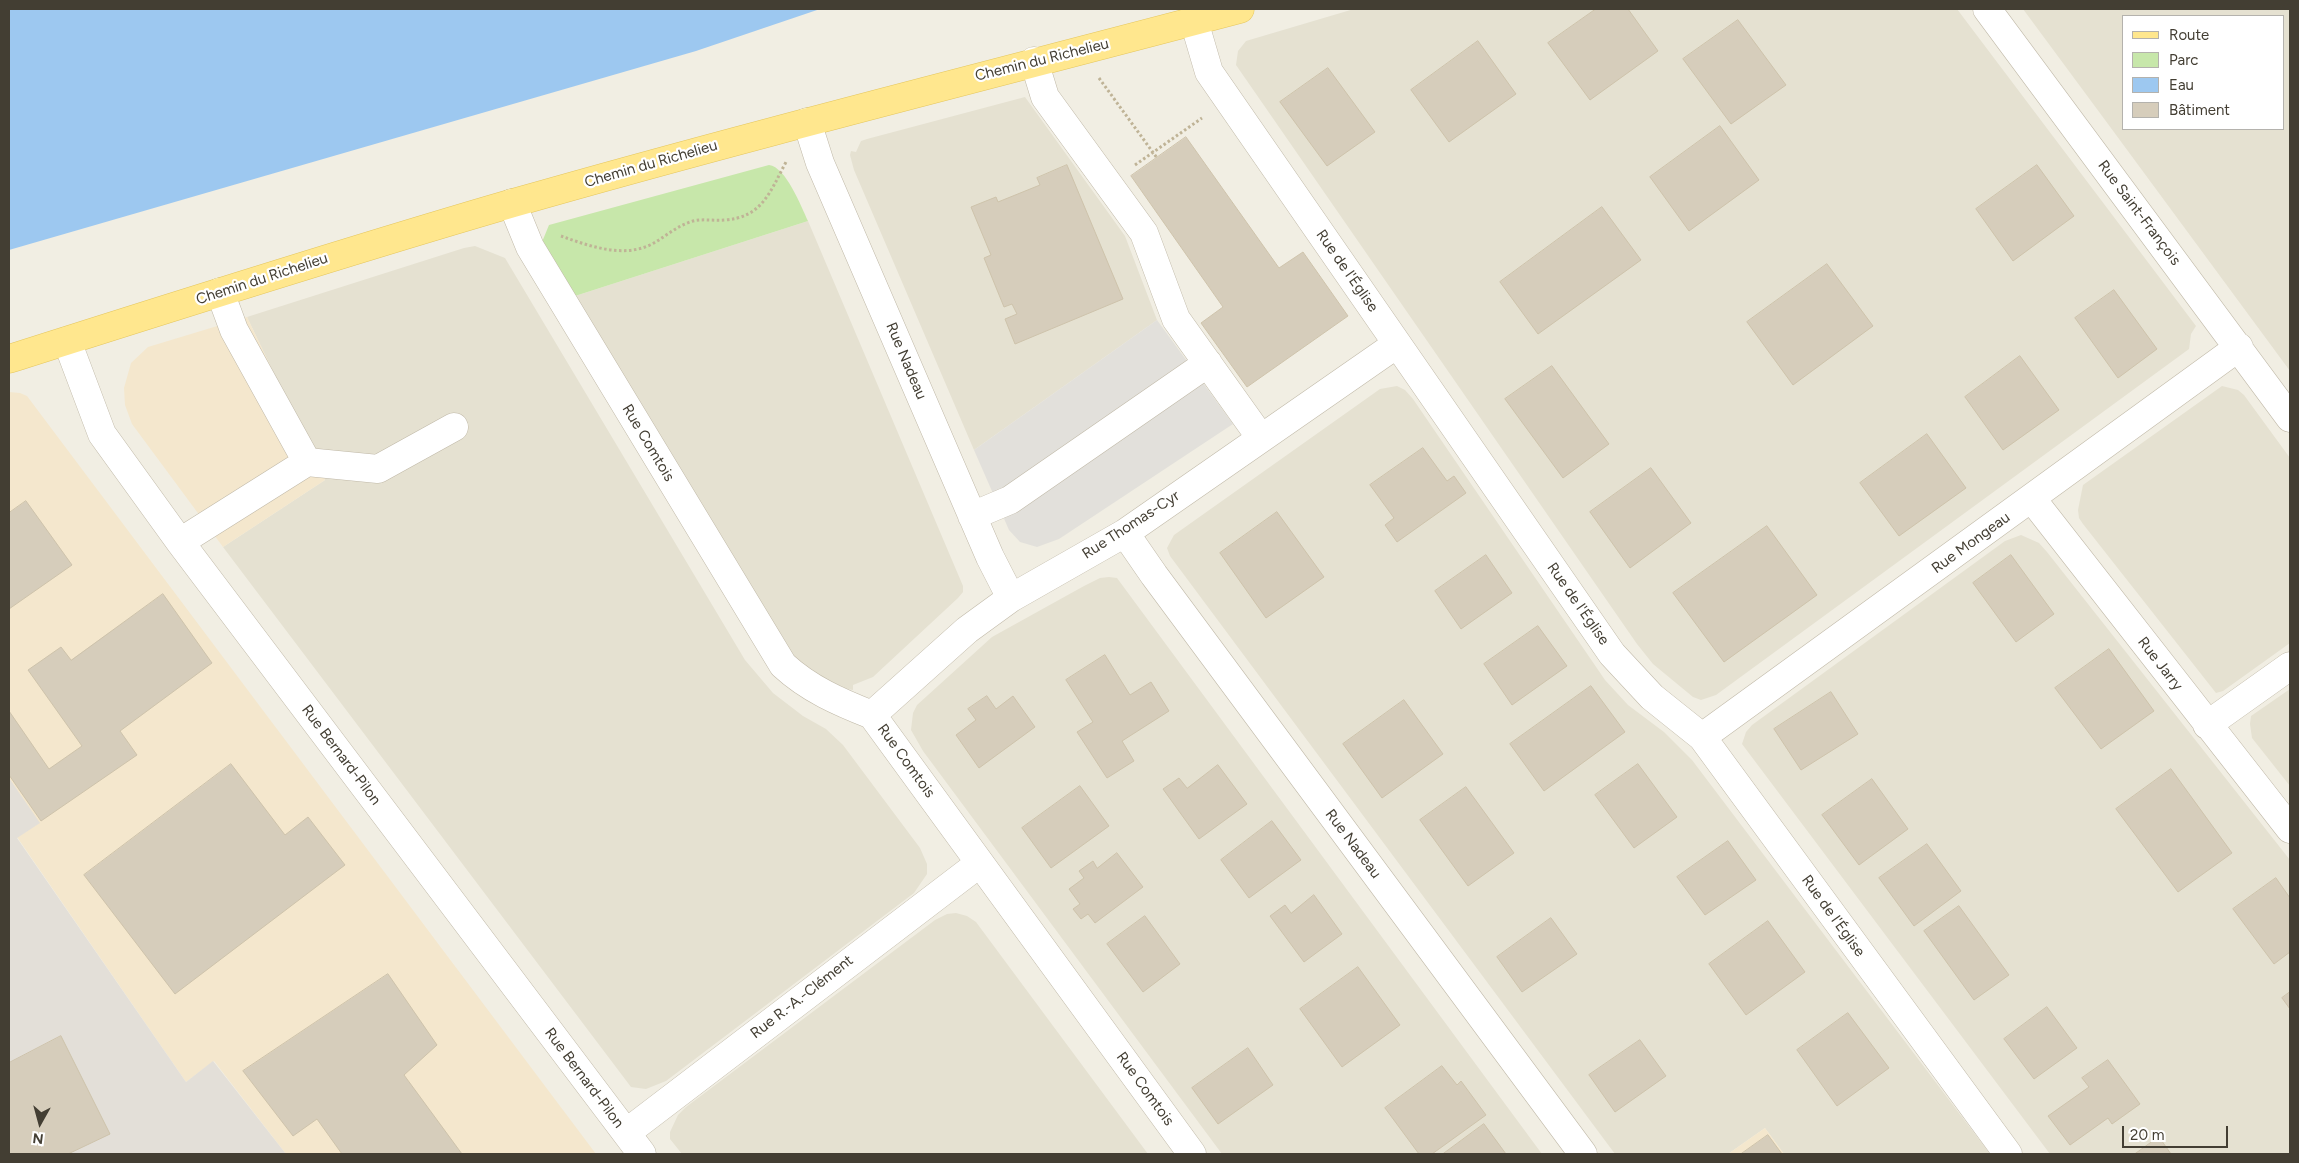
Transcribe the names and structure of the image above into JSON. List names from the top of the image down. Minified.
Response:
{"streets":{"main road":["Chemin du Richelieu"],"street":["Rue Saint-François","Rue de l'Église","Rue Nadeau","Rue Comtois","Rue Thomas-Cyr","Rue Mongeau","Rue Jarry","Rue Bernard-Pilon","Rue R.-A.-Clément"]},"crossings":[["Chemin du Richelieu","Rue de l'Église"],["Chemin du Richelieu","Rue Nadeau"],["Chemin du Richelieu","Rue Comtois"],["Chemin du Richelieu","Rue Bernard-Pilon"],["Rue Saint-François","Rue Mongeau"],["Rue de l'Église","Rue Thomas-Cyr"],["Rue de l'Église","Rue Mongeau"],["Rue Nadeau","Rue Thomas-Cyr"],["Rue Comtois","Rue Thomas-Cyr"],["Rue Comtois","Rue R.-A.-Clément"],["Rue Mongeau","Rue Jarry"],["Rue Bernard-Pilon","Rue R.-A.-Clément"]],"legend":["Route","Parc","Eau","Bâtiment"],"scale_bar":"20 m","north":"bottom"}
